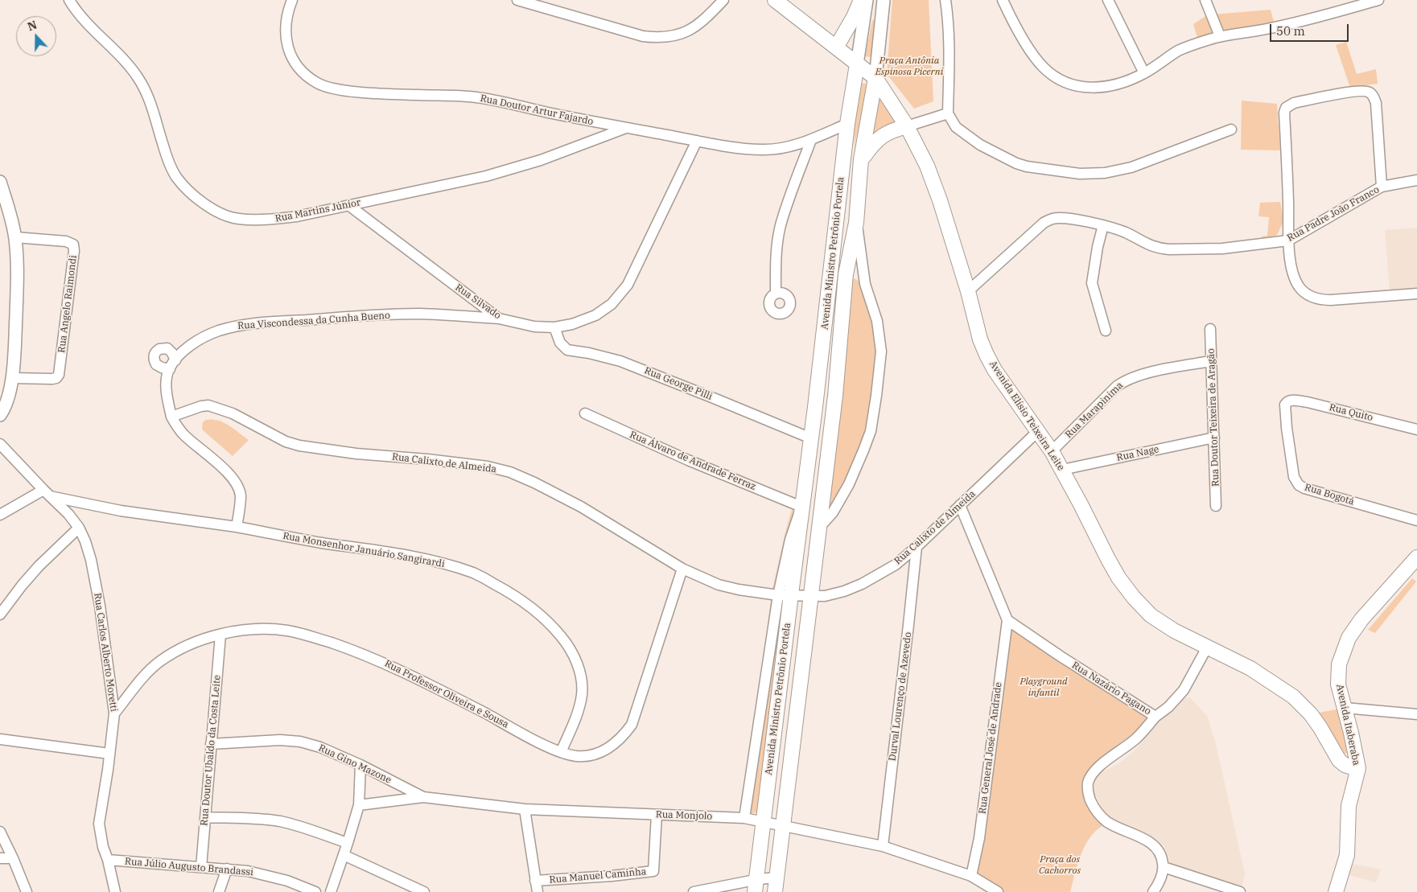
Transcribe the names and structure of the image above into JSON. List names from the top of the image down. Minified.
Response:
{"streets":{"main road":["Avenida Ministro Petrônio Portela","Avenida Elísio Teixeira Leite","Avenida Itaberaba"],"street":["Rua Doutor Artur Fajardo","Rua Martins Júnior","Rua Padre João Franco","Rua Silvado","Rua Angelo Raimondi","Rua Viscondessa da Cunha Bueno","Rua George Pilli","Rua Marapinima","Rua Quito","Rua Doutor Teixeira de Aragão","Rua Nage","Rua Álvaro de Andrade Ferraz","Rua Calixto de Almeida","Rua Bogotá","Rua Monsenhor Januário Sangirardi","Rua Carlos Alberto Moretti","Rua Nazário Pagano","Rua Professor Oliveira e Sousa","Durval Lourenço de Azevedo","Rua General José de Andrade","Rua Doutor Ubaldo da Costa Leite","Rua Gino Mazone","Rua Monjolo","Rua Júlio Augusto Brandassi","Rua Manuel Caminha"]},"crossings":[["Rua Doutor Artur Fajardo","Rua Martins Júnior"],["Rua Doutor Artur Fajardo","Avenida Ministro Petrônio Portela"],["Rua Doutor Artur Fajardo","Rua Silvado"],["Rua Martins Júnior","Rua Silvado"],["Rua Padre João Franco","Avenida Elísio Teixeira Leite"],["Avenida Ministro Petrônio Portela","Rua George Pilli"],["Avenida Ministro Petrônio Portela","Avenida Elísio Teixeira Leite"],["Avenida Ministro Petrônio Portela","Rua Álvaro de Andrade Ferraz"],["Avenida Ministro Petrônio Portela","Rua Calixto de Almeida"],["Avenida Ministro Petrônio Portela","Rua Monjolo"],["Rua Silvado","Rua Viscondessa da Cunha Bueno"],["Rua Silvado","Rua George Pilli"],["Rua Viscondessa da Cunha Bueno","Rua Calixto de Almeida"],["Rua Marapinima","Avenida Elísio Teixeira Leite"],["Rua Marapinima","Rua Doutor Teixeira de Aragão"],["Rua Quito","Rua Bogotá"],["Avenida Elísio Teixeira Leite","Rua Nage"],["Avenida Elísio Teixeira Leite","Rua Calixto de Almeida"],["Avenida Elísio Teixeira Leite","Avenida Itaberaba"],["Rua Doutor Teixeira de Aragão","Rua Nage"],["Rua Calixto de Almeida","Rua Professor Oliveira e Sousa"],["Rua Calixto de Almeida","Durval Lourenço de Azevedo"],["Rua Monsenhor Januário Sangirardi","Rua Professor Oliveira e Sousa"],["Rua Carlos Alberto Moretti","Rua Professor Oliveira e Sousa"],["Rua Carlos Alberto Moretti","Rua Júlio Augusto Brandassi"],["Rua Nazário Pagano","Rua General José de Andrade"],["Rua Professor Oliveira e Sousa","Rua Doutor Ubaldo da Costa Leite"],["Durval Lourenço de Azevedo","Rua Monjolo"],["Rua General José de Andrade","Rua Monjolo"],["Rua Doutor Ubaldo da Costa Leite","Rua Gino Mazone"],["Rua Doutor Ubaldo da Costa Leite","Rua Júlio Augusto Brandassi"],["Rua Gino Mazone","Rua Monjolo"],["Rua Monjolo","Rua Manuel Caminha"]],"parks":["Praça Antônia Espinosa Picerni","Playground infantil","Praça dos Cachorros"],"scale_bar":"50 m","north":"top"}
